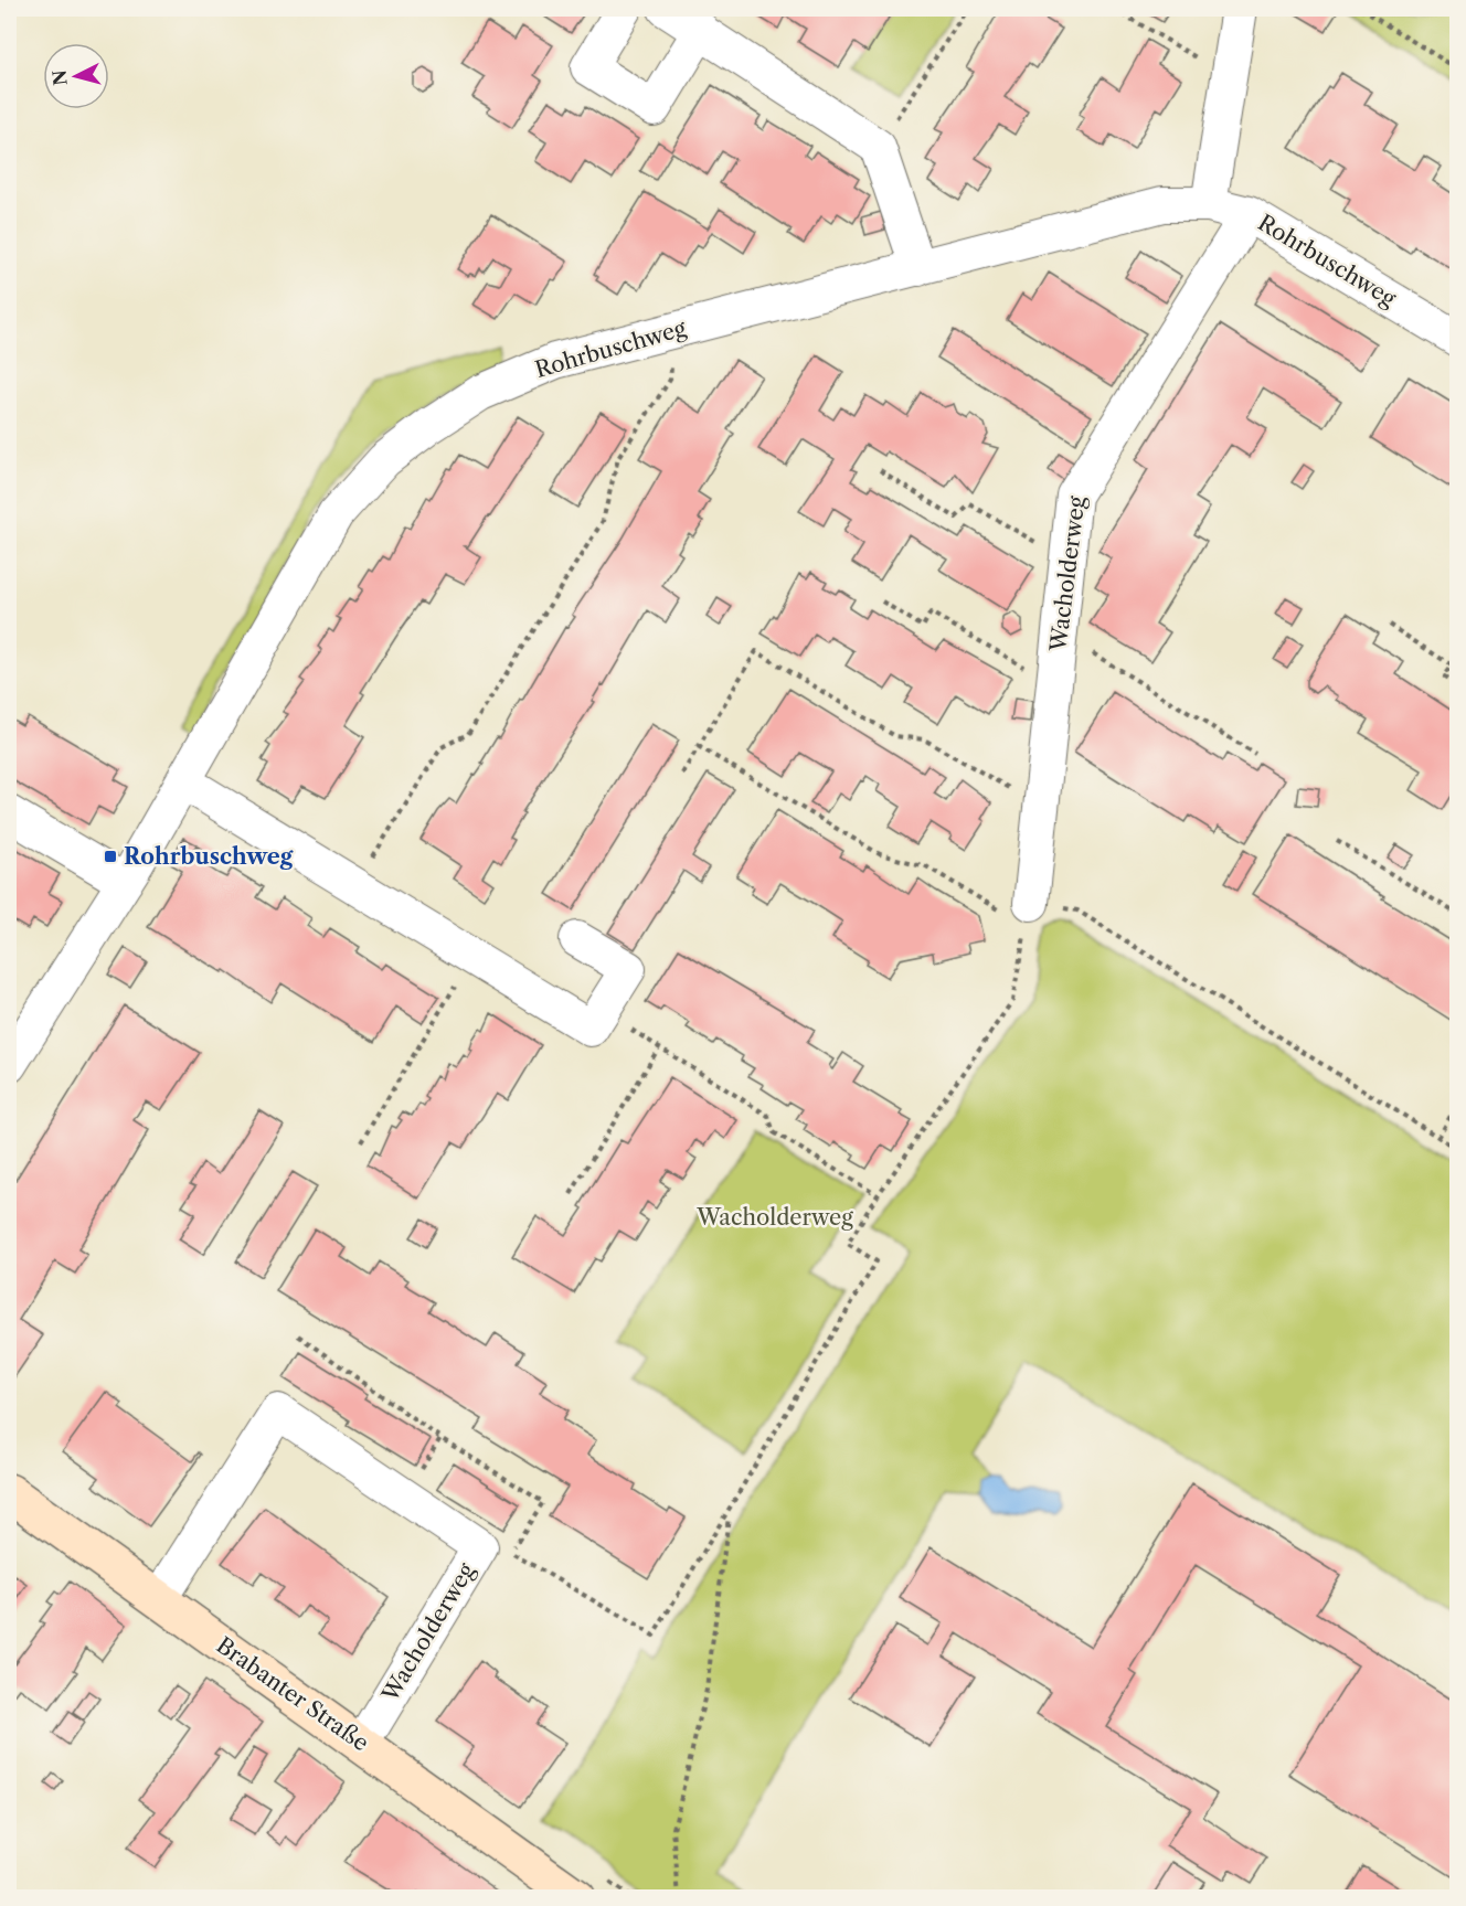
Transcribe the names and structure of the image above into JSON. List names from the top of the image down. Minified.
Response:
{"streets":{"main road":["Brabanter Straße"],"street":["Rohrbuschweg","Wacholderweg"]},"crossings":[["Rohrbuschweg","Wacholderweg"],["Wacholderweg","Brabanter Straße"]],"parks":["Wacholderweg"],"places":{"transit":["Rohrbuschweg"]},"north":"left"}
